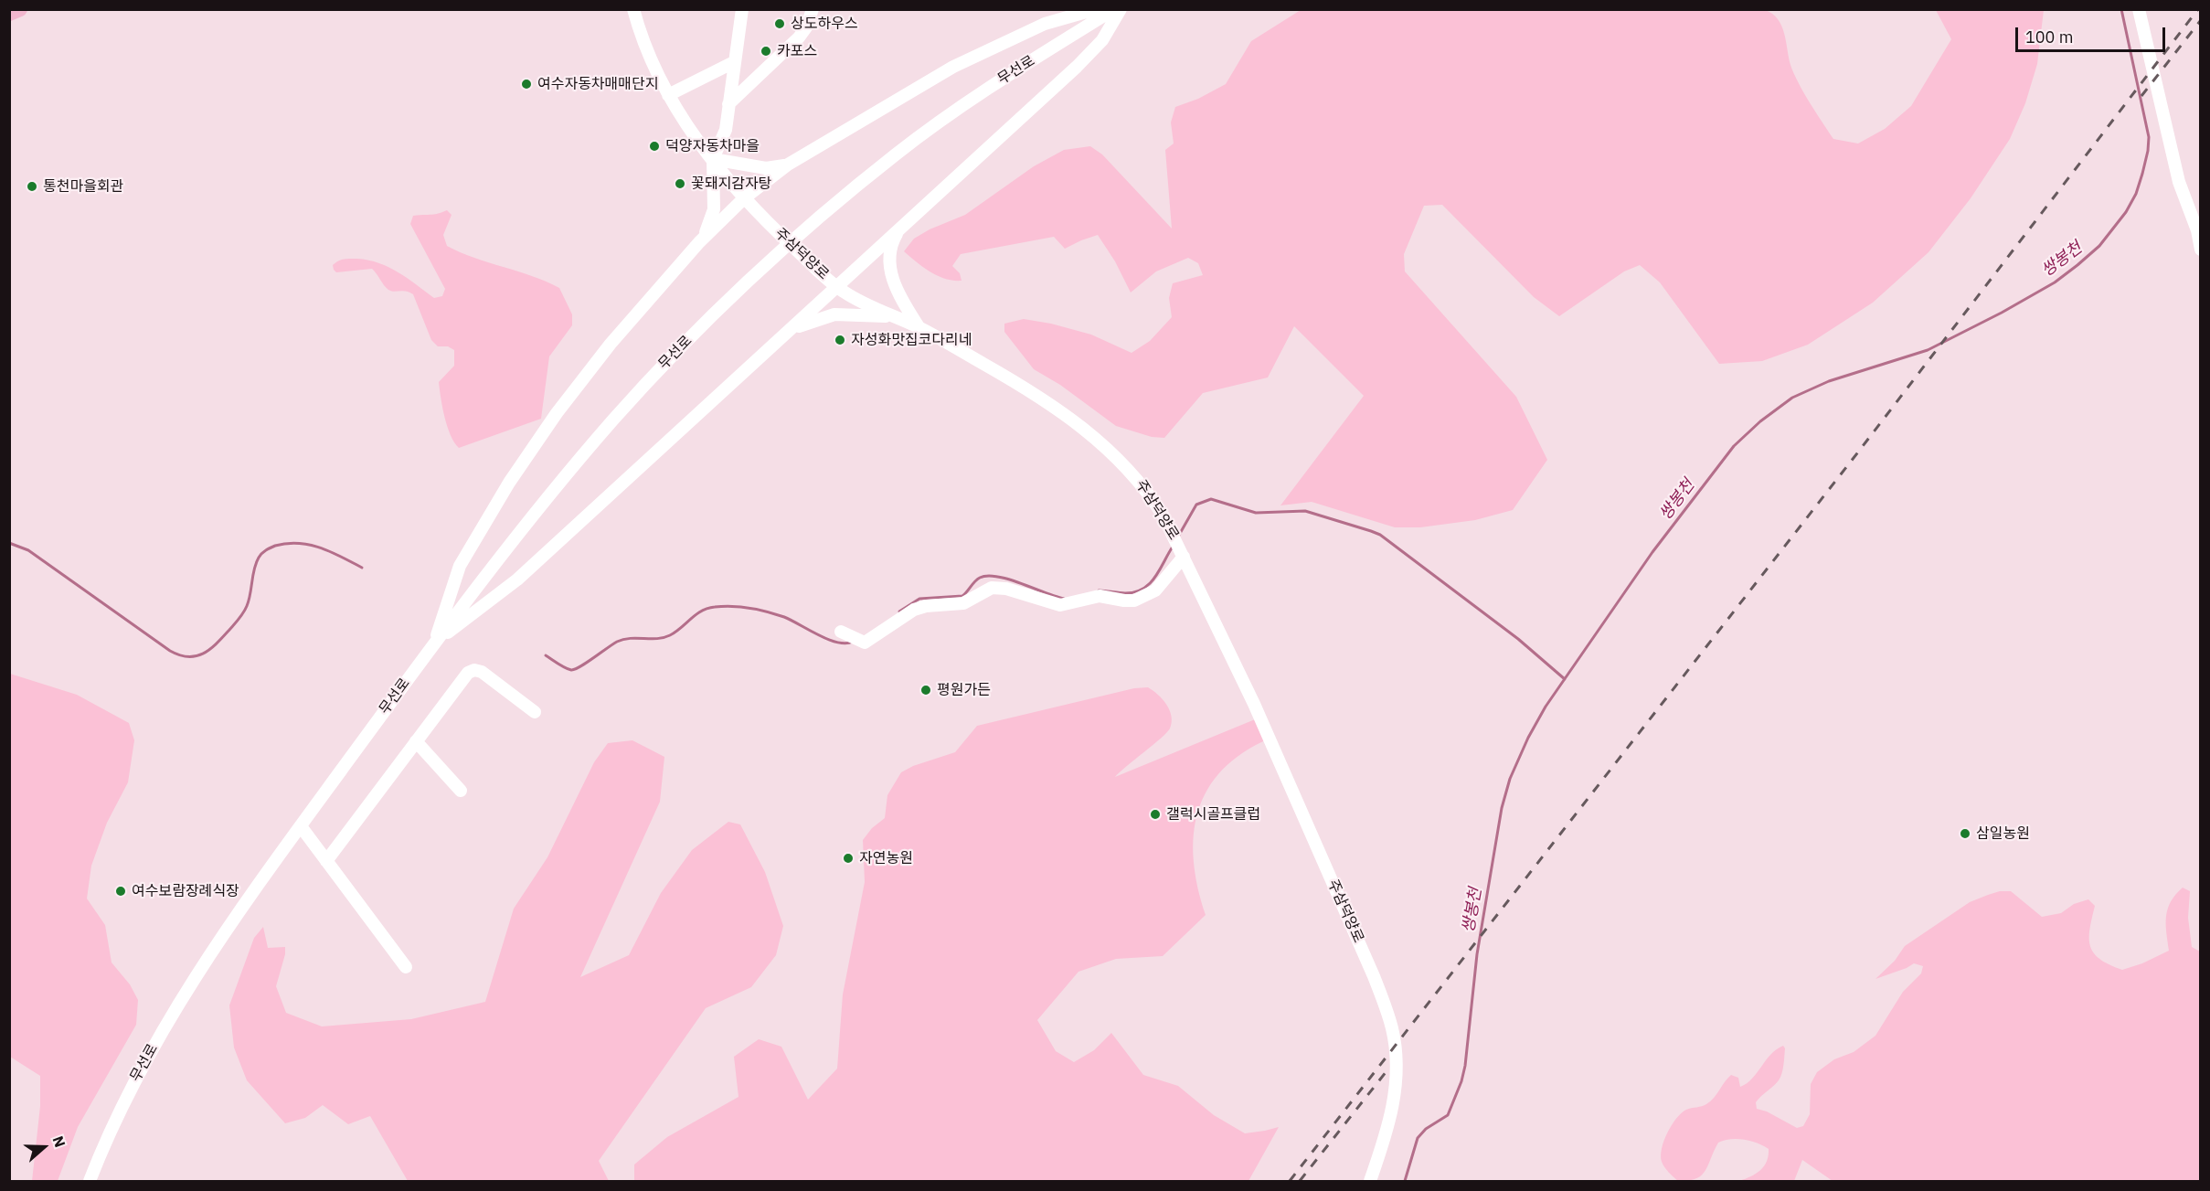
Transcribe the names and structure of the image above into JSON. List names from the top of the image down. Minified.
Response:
{"streets":{"street":["무선로","주삼덕양로"]},"water":["쌍봉천"],"places":["상도하우스","카포스","여수자동차매매단지","덕양자동차마을","꽃돼지감자탕","통천마을회관","자성화맛집코다리네","평원가든","갤럭시골프클럽","삼일농원","자연농원","여수보람장례식장"],"scale_bar":"100 m","north":"right"}
